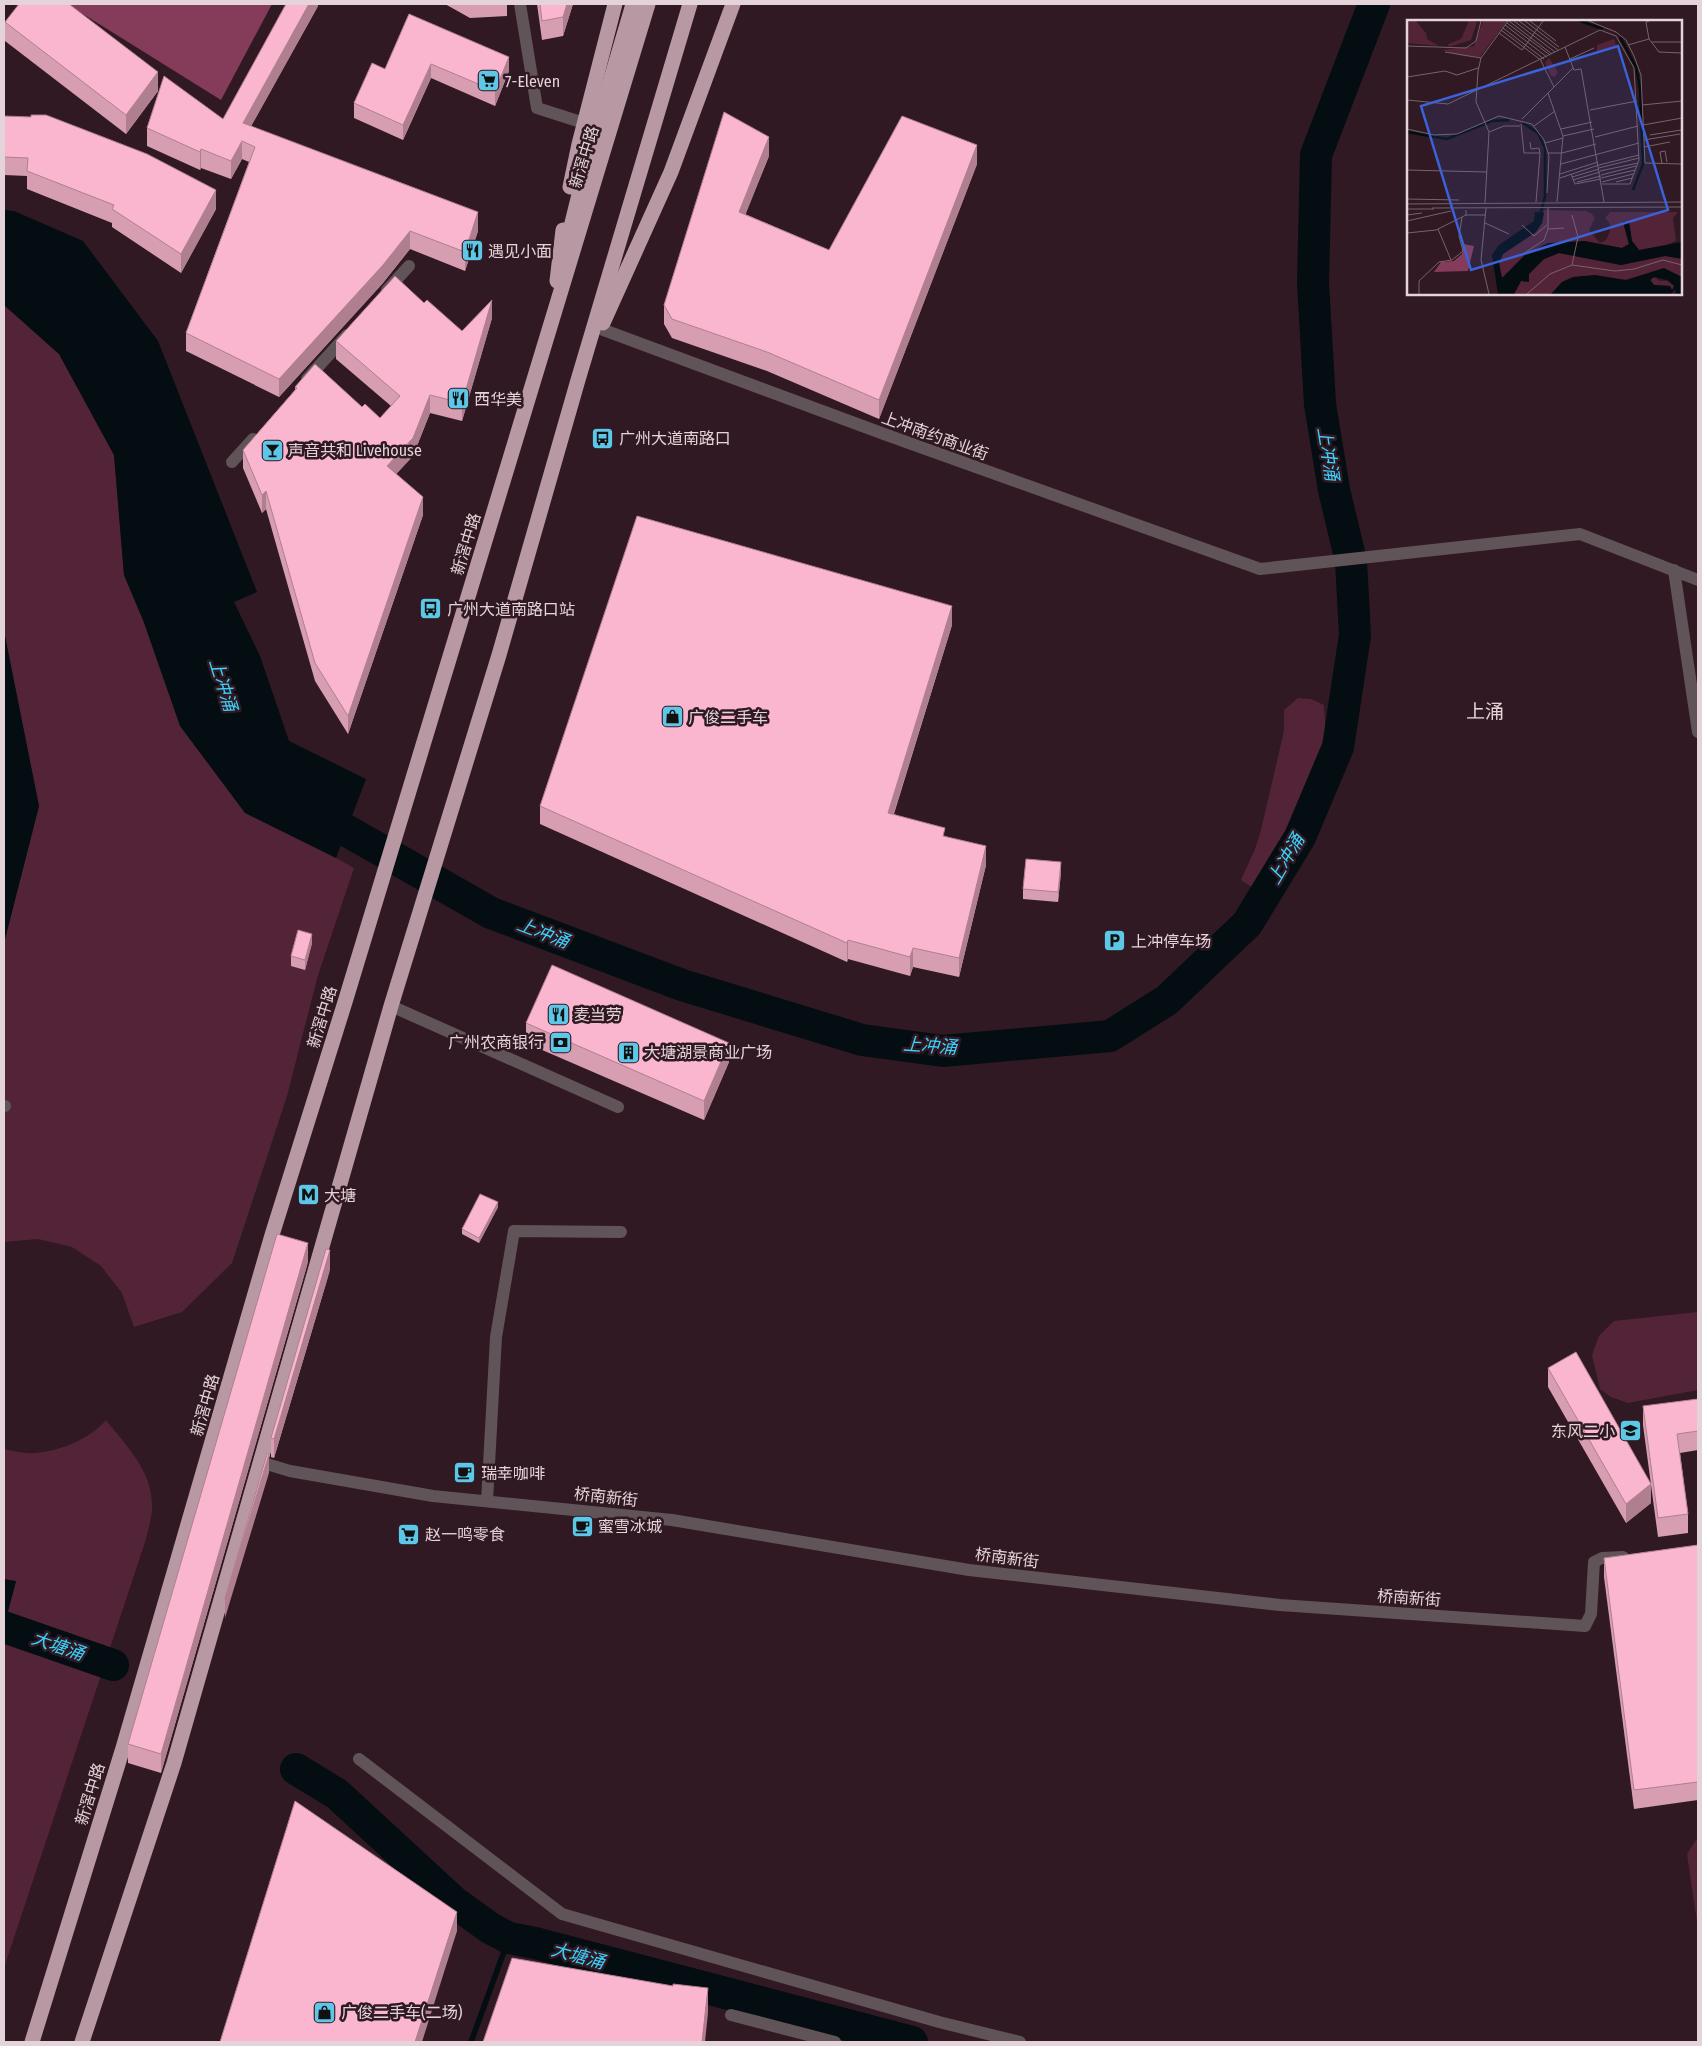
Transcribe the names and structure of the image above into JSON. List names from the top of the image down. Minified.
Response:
{"streets":{"highway":["新滘中路"],"street":["上冲南约商业街","桥南新街"]},"districts":["上涌"],"water":["上冲涌","大塘涌"],"places":{"supermarket":["7-Eleven","赵一鸣零食"],"restaurant":["遇见小面","西华美","麦当劳"],"bus stop":["广州大道南路口","广州大道南路口站"],"bar":["声音共和 Livehouse"],"shop":["广俊二手车","广俊二手车(二场)"],"parking":["上冲停车场"],"bank":["广州农商银行"],"building":["大塘湖景商业广场"],"metro station":["大塘"],"school or university":["东风二小"],"cafe":["瑞幸咖啡","蜜雪冰城"]}}
